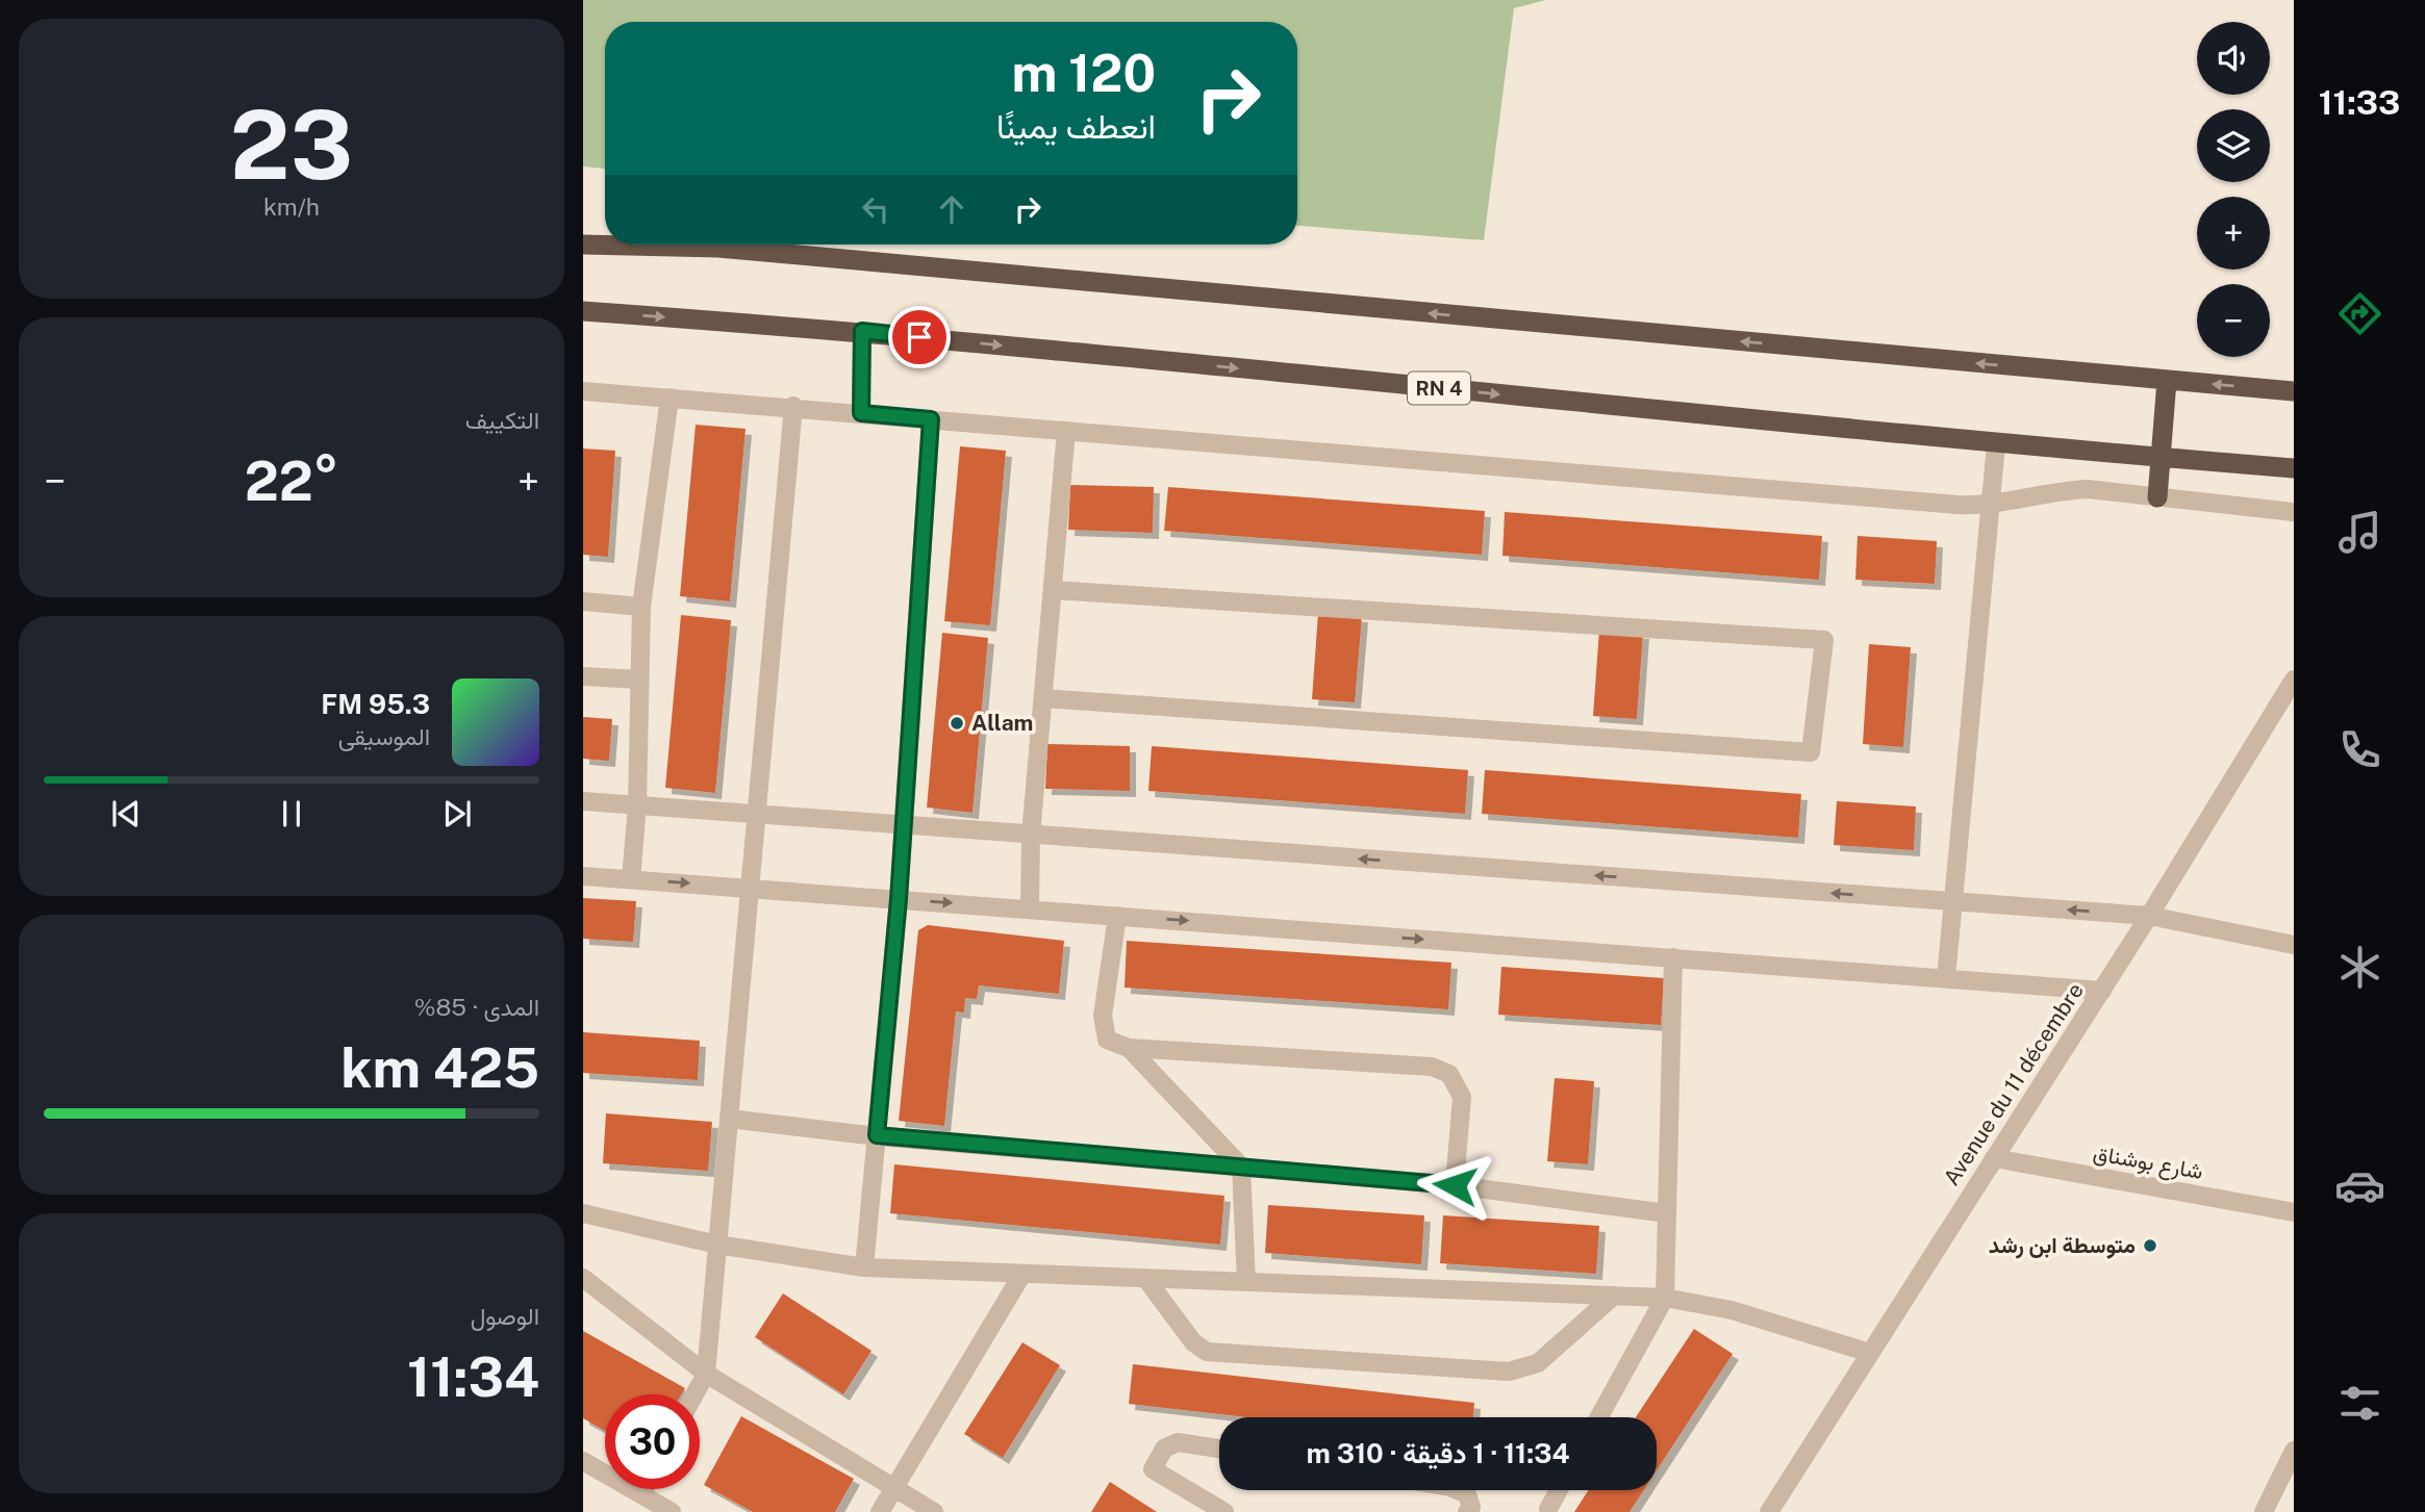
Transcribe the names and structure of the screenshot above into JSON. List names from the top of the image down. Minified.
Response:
{"streets":{"highway":["RN 4"],"street":["Avenue du 11 décembre","شارع بوشناق"]},"crossings":[["Avenue du 11 décembre","شارع بوشناق"]],"places":["Allam","متوسطة ابن رشد"],"page":{"tabs":"11:33","tile":[["23","km/h"],"التكييف",["المدى · 85%","425 km"],["الوصول","11:34"]],"map_buttons":["+","−"],"turn":["120 m","انعطف يمينًا"],"heat":["−","22°","+"],"song":["95.3 FM","الموسيقى"],"limit":"30","trip":"11:34 · 1 دقيقة · 310 m"}}
